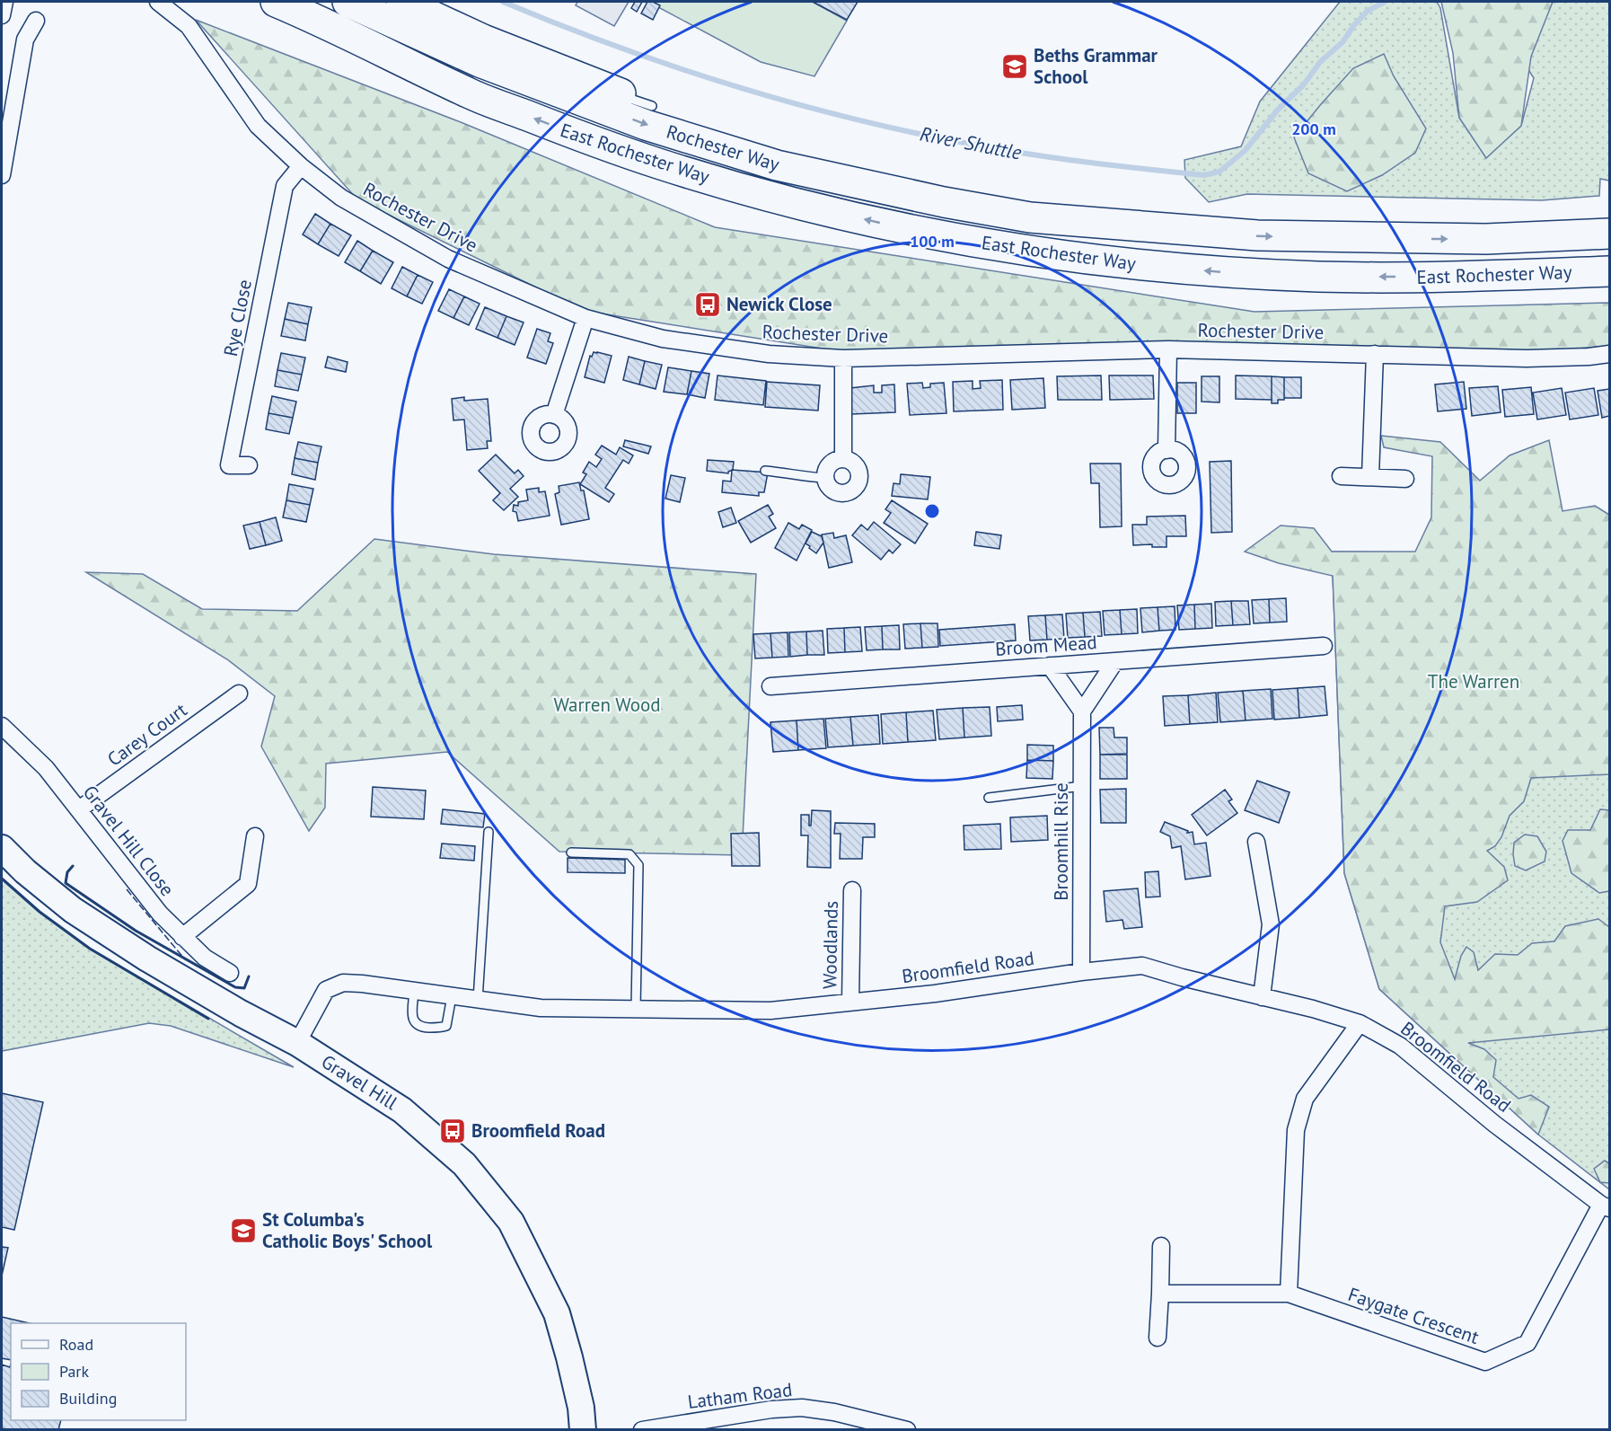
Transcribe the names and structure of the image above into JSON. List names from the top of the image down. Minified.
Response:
{"streets":{"highway":["Rochester Way","East Rochester Way"],"main road":["Gravel Hill"],"street":["Rochester Drive","Rye Close","Broom Mead","Carey Court","Gravel Hill Close","Broomhill Rise","Woodlands","Broomfield Road","Faygate Crescent","Latham Road"]},"crossings":[["Rochester Way","East Rochester Way"],["Rochester Drive","Rye Close"],["Carey Court","Gravel Hill Close"],["Broomhill Rise","Broomfield Road"],["Woodlands","Broomfield Road"],["Broomfield Road","Gravel Hill"],["Broomfield Road","Faygate Crescent"]],"water":["River Shuttle"],"parks":["The Warren","Warren Wood"],"places":{"school or university":["Beths Grammar School","St Columba's Catholic Boys' School"],"bus stop":["Newick Close","Broomfield Road"]},"legend":["Road","Park","Building"],"rings":["200 m","100 m"]}
